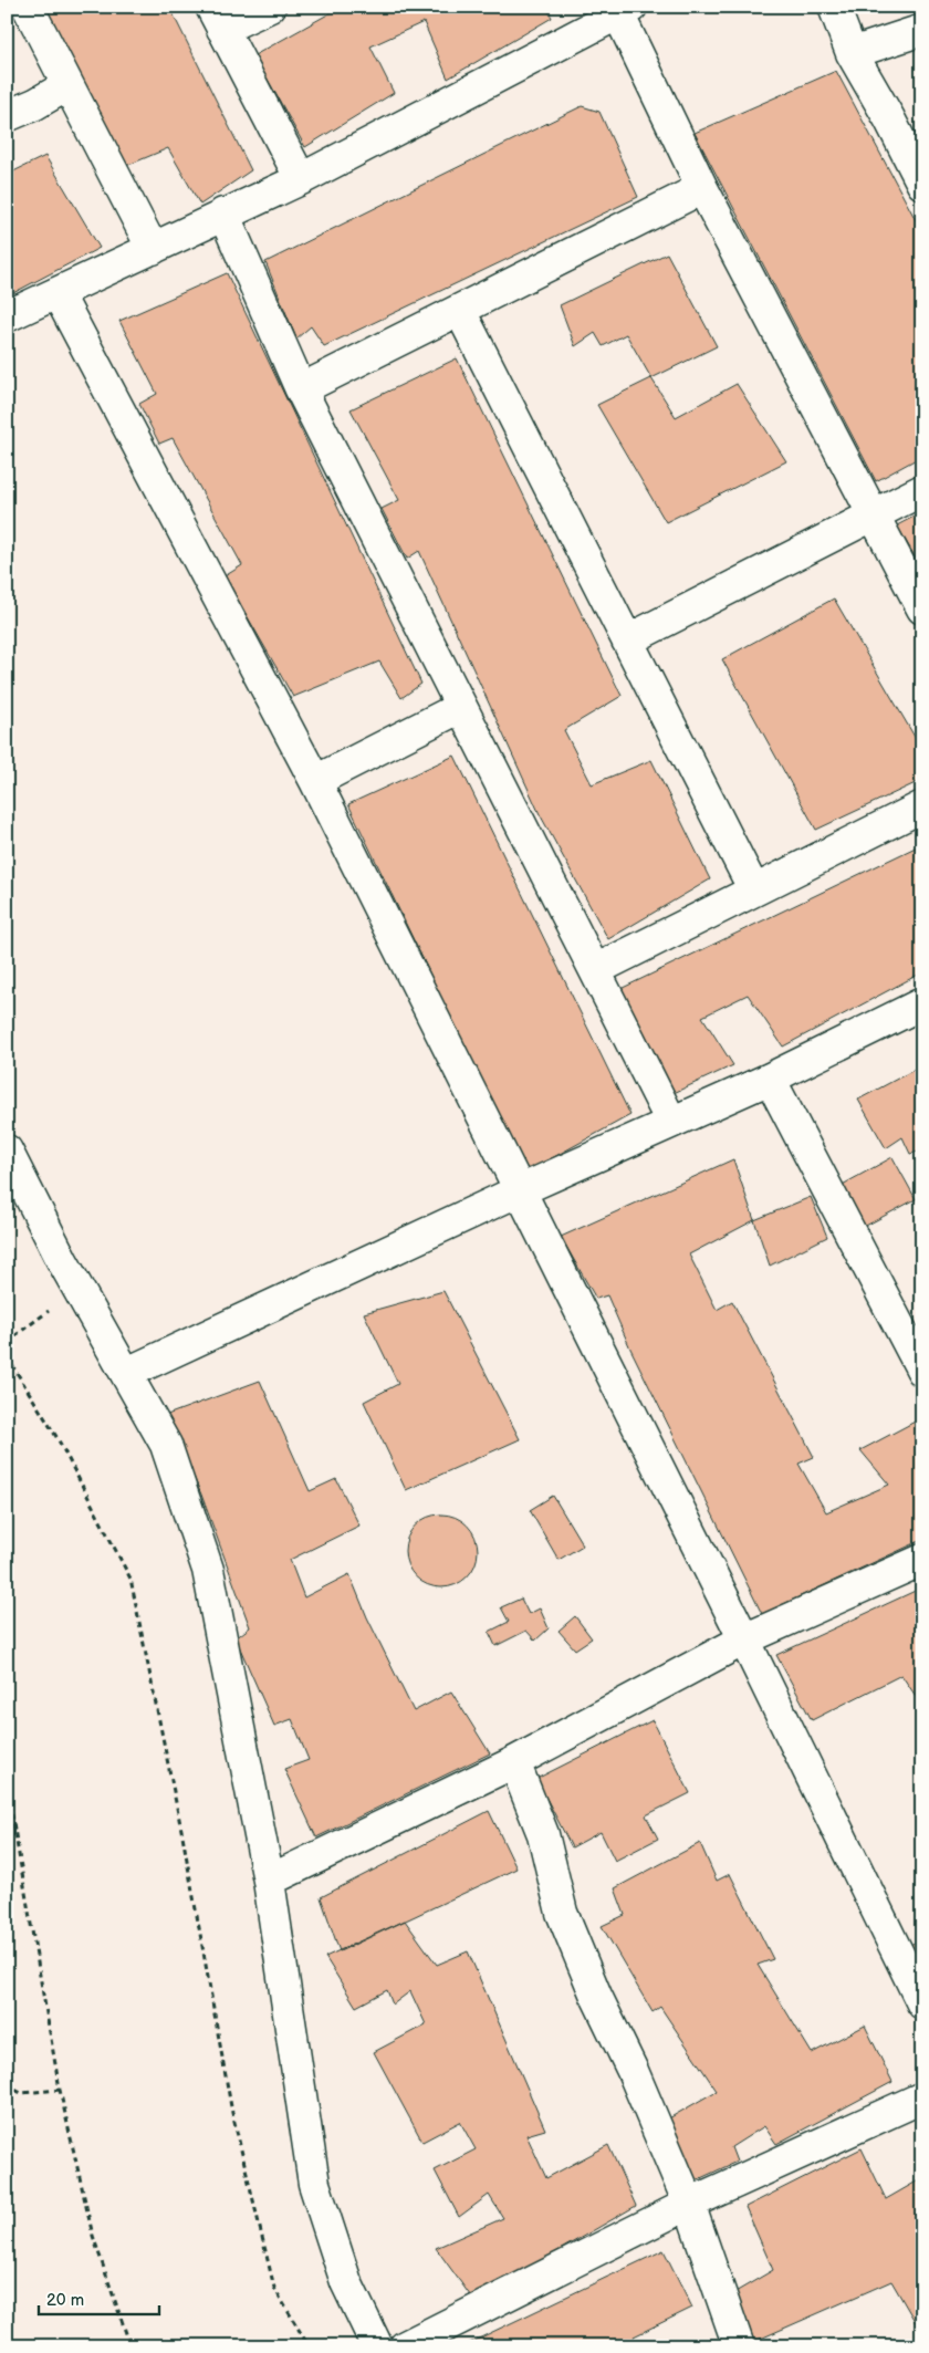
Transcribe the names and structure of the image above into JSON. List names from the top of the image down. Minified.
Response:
{"scale_bar":"20 m"}
